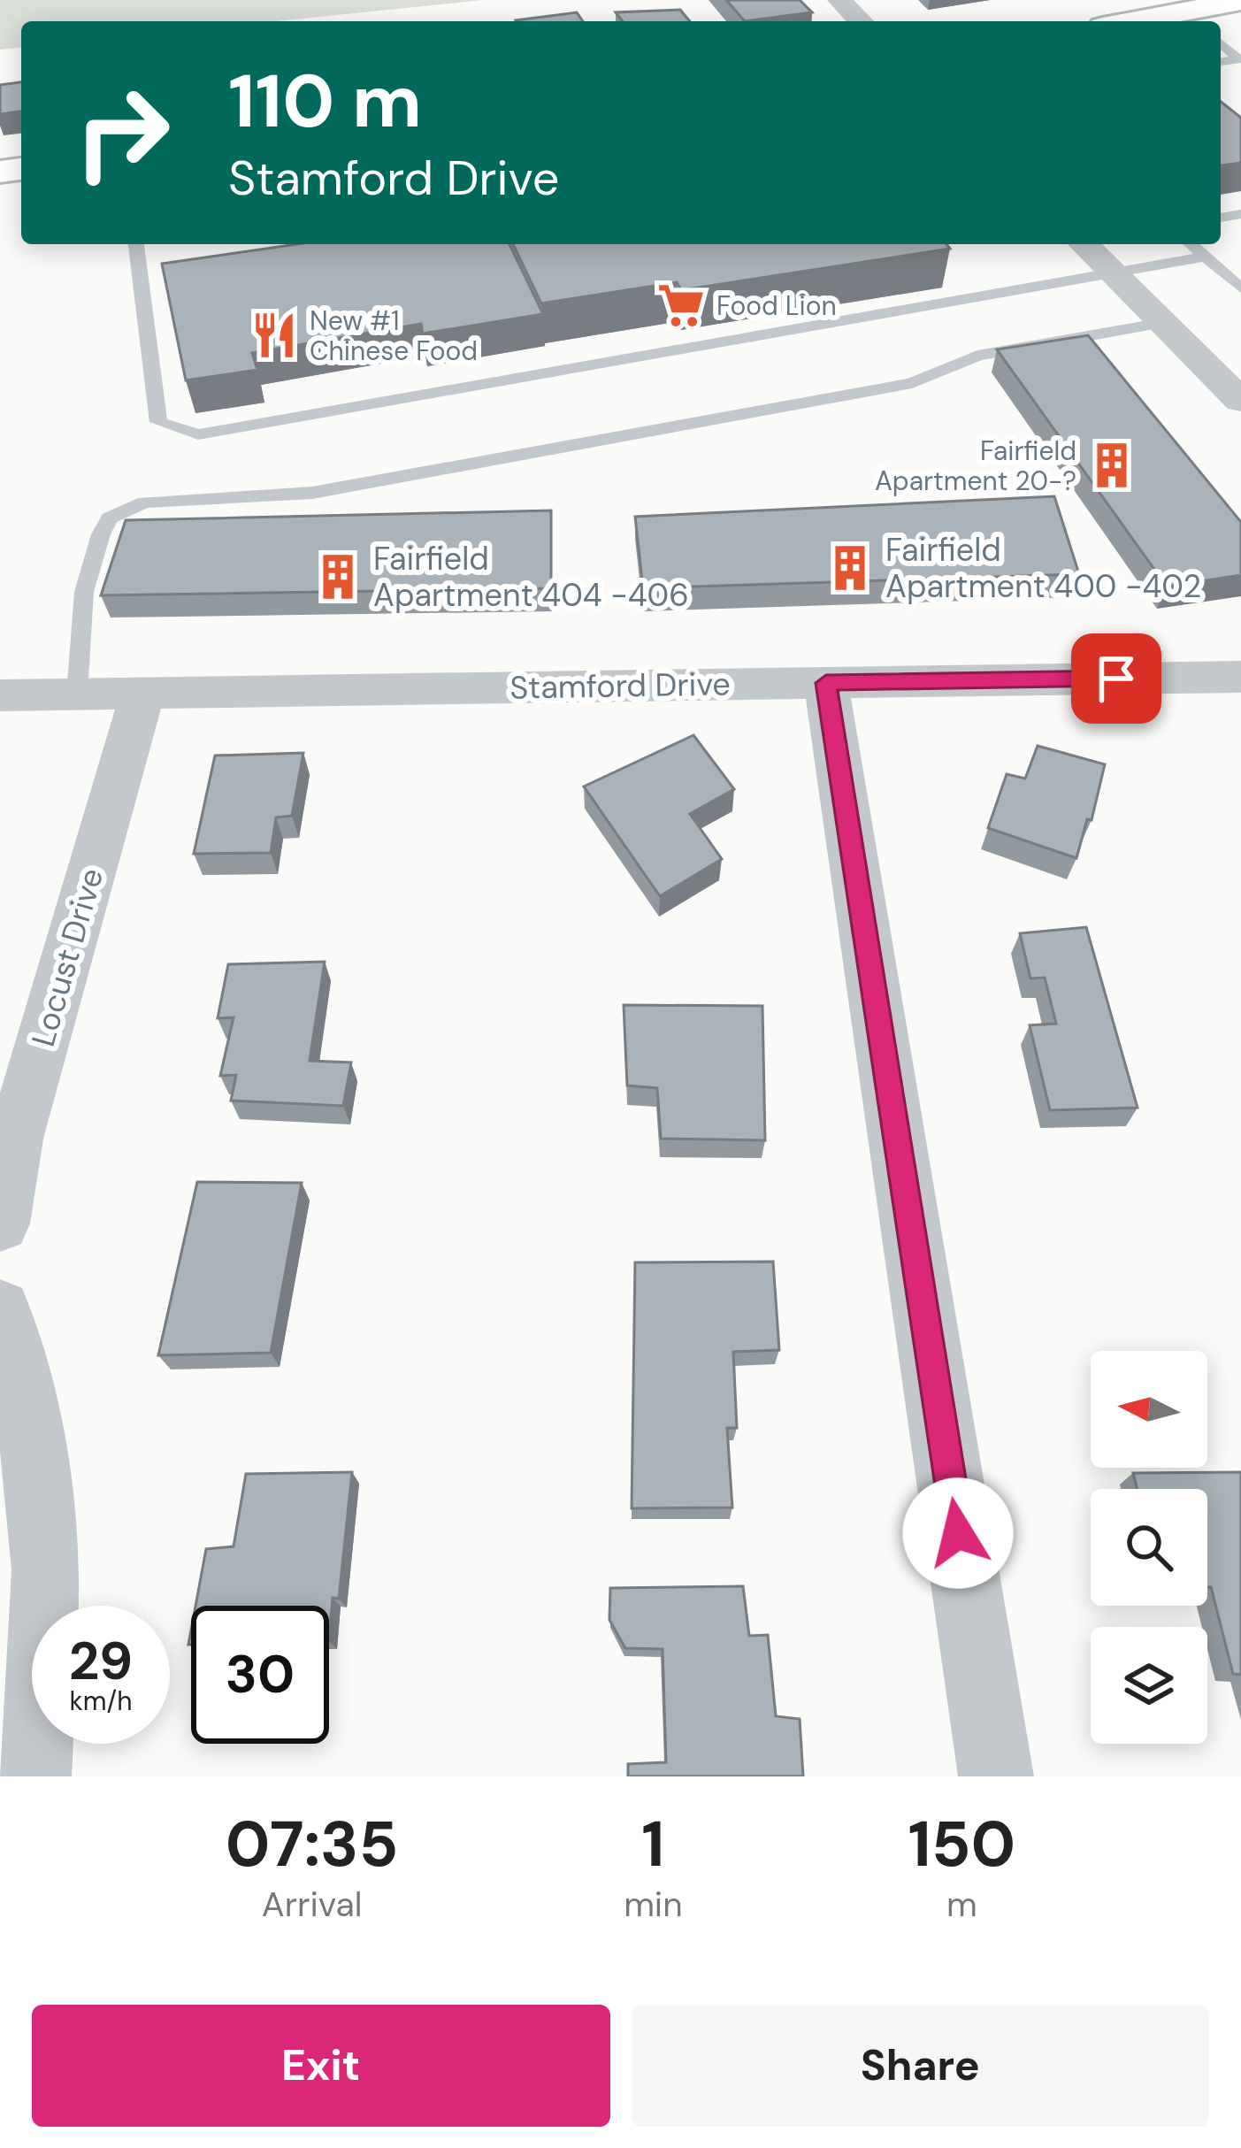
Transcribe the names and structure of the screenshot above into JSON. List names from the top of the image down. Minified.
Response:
{"streets":{"street":["Stamford Drive","Locust Drive"]},"crossings":[["Stamford Drive","Locust Drive"]],"places":{"supermarket":["Food Lion"],"restaurant":["New #1 Chinese Food"],"building":["Fairfield Apartment 20-?","Fairfield Apartment 400 -402","Fairfield Apartment 404 -406"]},"north":"left","page":{"turn":["110 m","Stamford Drive"],"speed":"29 km/h","limit":"30","eta":["07:35","Arrival","1","min","150","m"],"buttons":["Exit","Share"]}}
